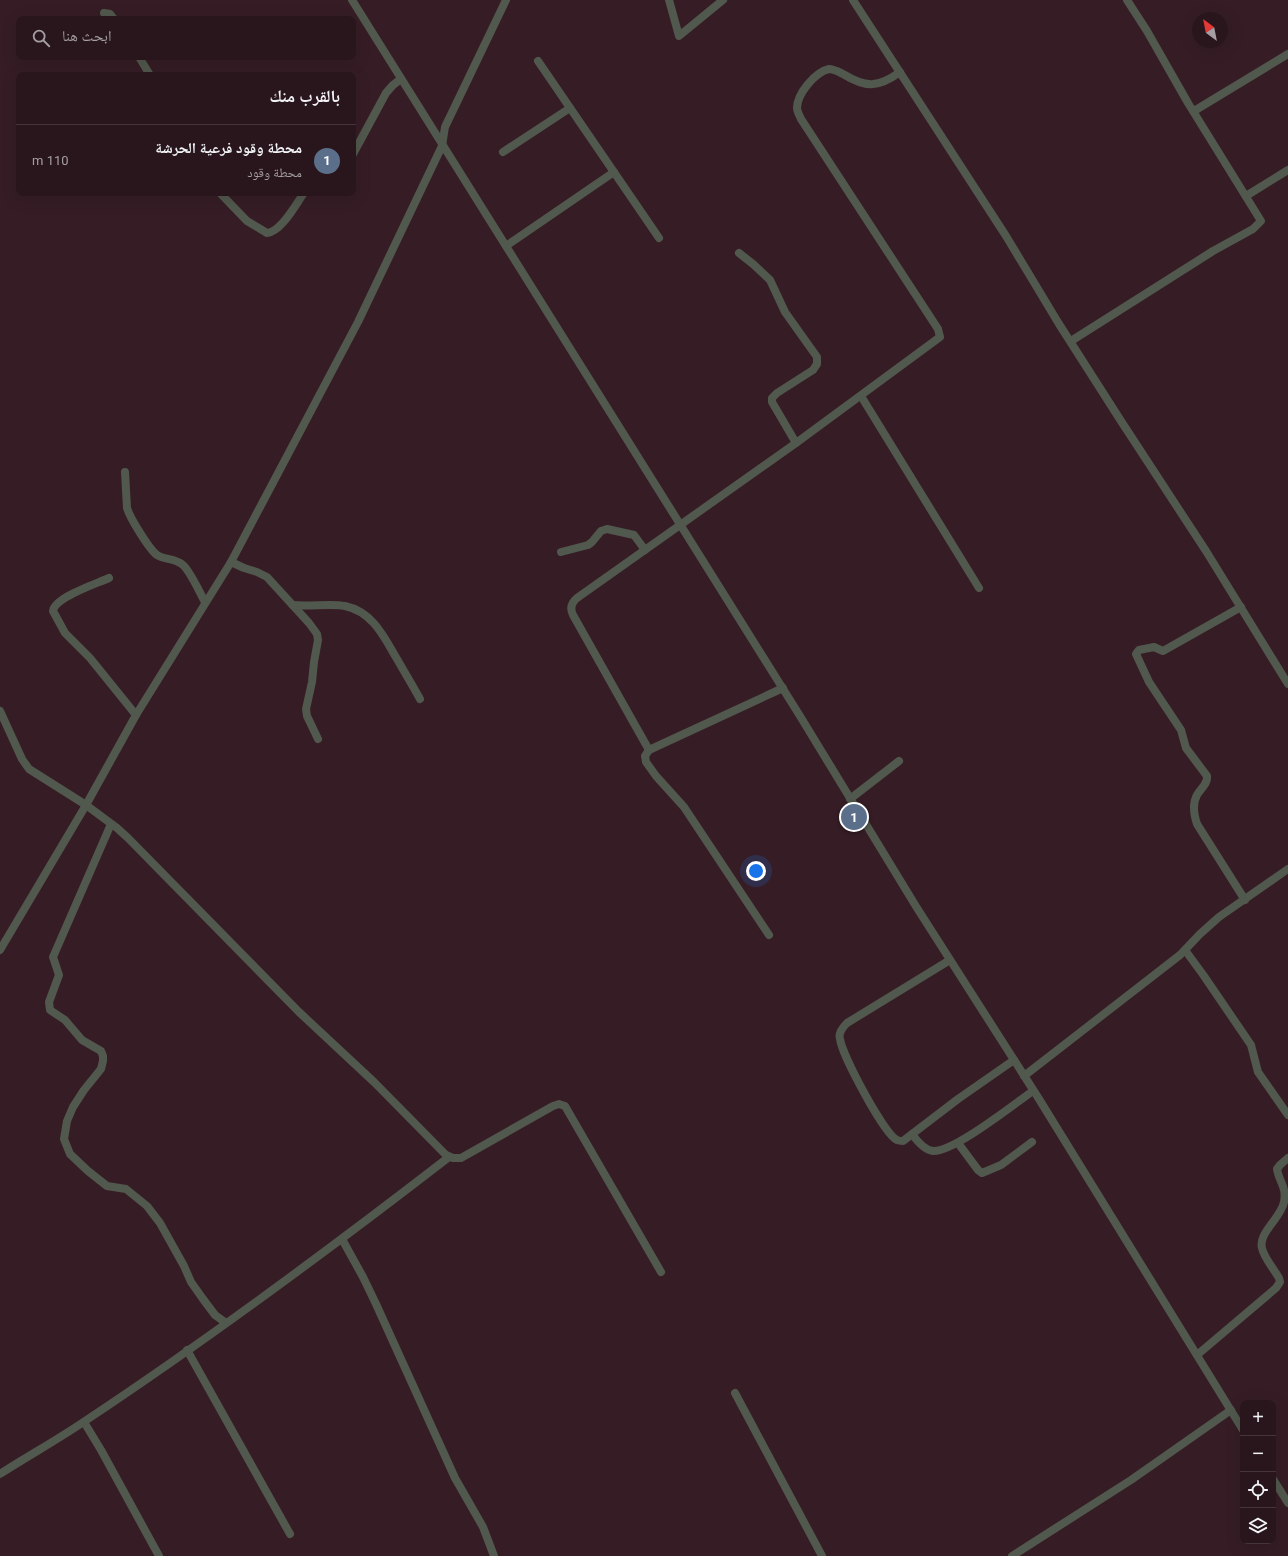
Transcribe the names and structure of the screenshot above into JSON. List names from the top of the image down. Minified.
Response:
{"north":"top left","page":{"search":"ابحث هنا","heading":"بالقرب منك","list":[{"mark":"1","name":"محطة وقود فرعية الحرشة","note":"محطة وقود","value":"110 m"}],"pins":"1","map_buttons":["+","−"]}}
